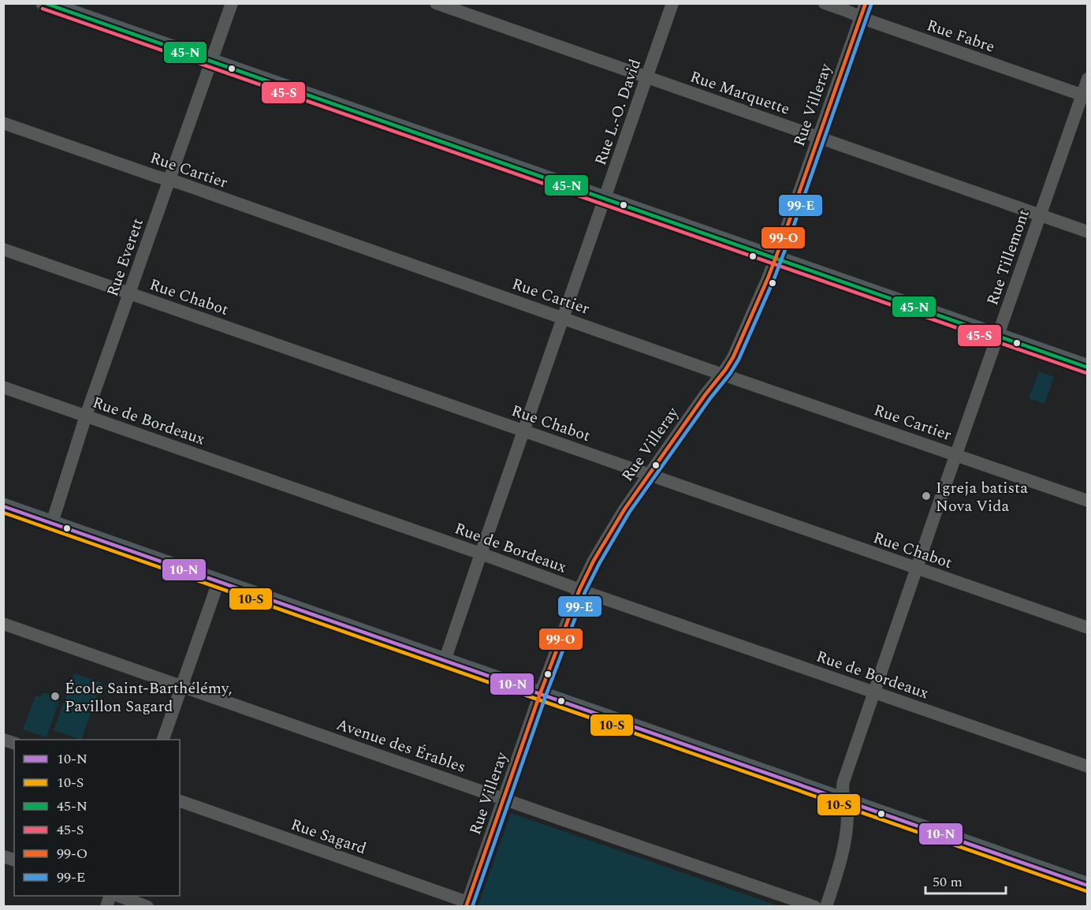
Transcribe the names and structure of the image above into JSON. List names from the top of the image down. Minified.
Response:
{"streets":{"street":["Rue Fabre","Rue Marquette","Rue Villeray","Rue L.-O. David","Rue Cartier","Rue Everett","Rue Tillemont","Rue Chabot","Rue de Bordeaux","Avenue des Érables","Rue Sagard"]},"crossings":[["Rue Fabre","Rue Villeray"],["Rue Fabre","Rue Tillemont"],["Rue Marquette","Rue Villeray"],["Rue Marquette","Rue L.-O. David"],["Rue Marquette","Rue Tillemont"],["Rue Villeray","Rue Cartier"],["Rue Villeray","Rue Chabot"],["Rue Villeray","Rue de Bordeaux"],["Rue Villeray","Avenue des Érables"],["Rue Villeray","Rue Sagard"],["Rue L.-O. David","Rue Cartier"],["Rue L.-O. David","Rue Chabot"],["Rue L.-O. David","Rue de Bordeaux"],["Rue Cartier","Rue Everett"],["Rue Cartier","Rue Tillemont"],["Rue Everett","Rue Chabot"],["Rue Everett","Rue de Bordeaux"],["Rue Tillemont","Rue Chabot"],["Rue Tillemont","Rue de Bordeaux"]],"places":["Igreja batista Nova Vida","École Saint-Barthélémy, Pavillon Sagard"],"lines":["transit line 45-N","transit line 99-O","transit line 99-E","transit line 45-S","transit line 10-N","transit line 10-S"],"legend":["10-N","10-S","45-N","45-S","99-O","99-E"],"scale_bar":"50 m"}
